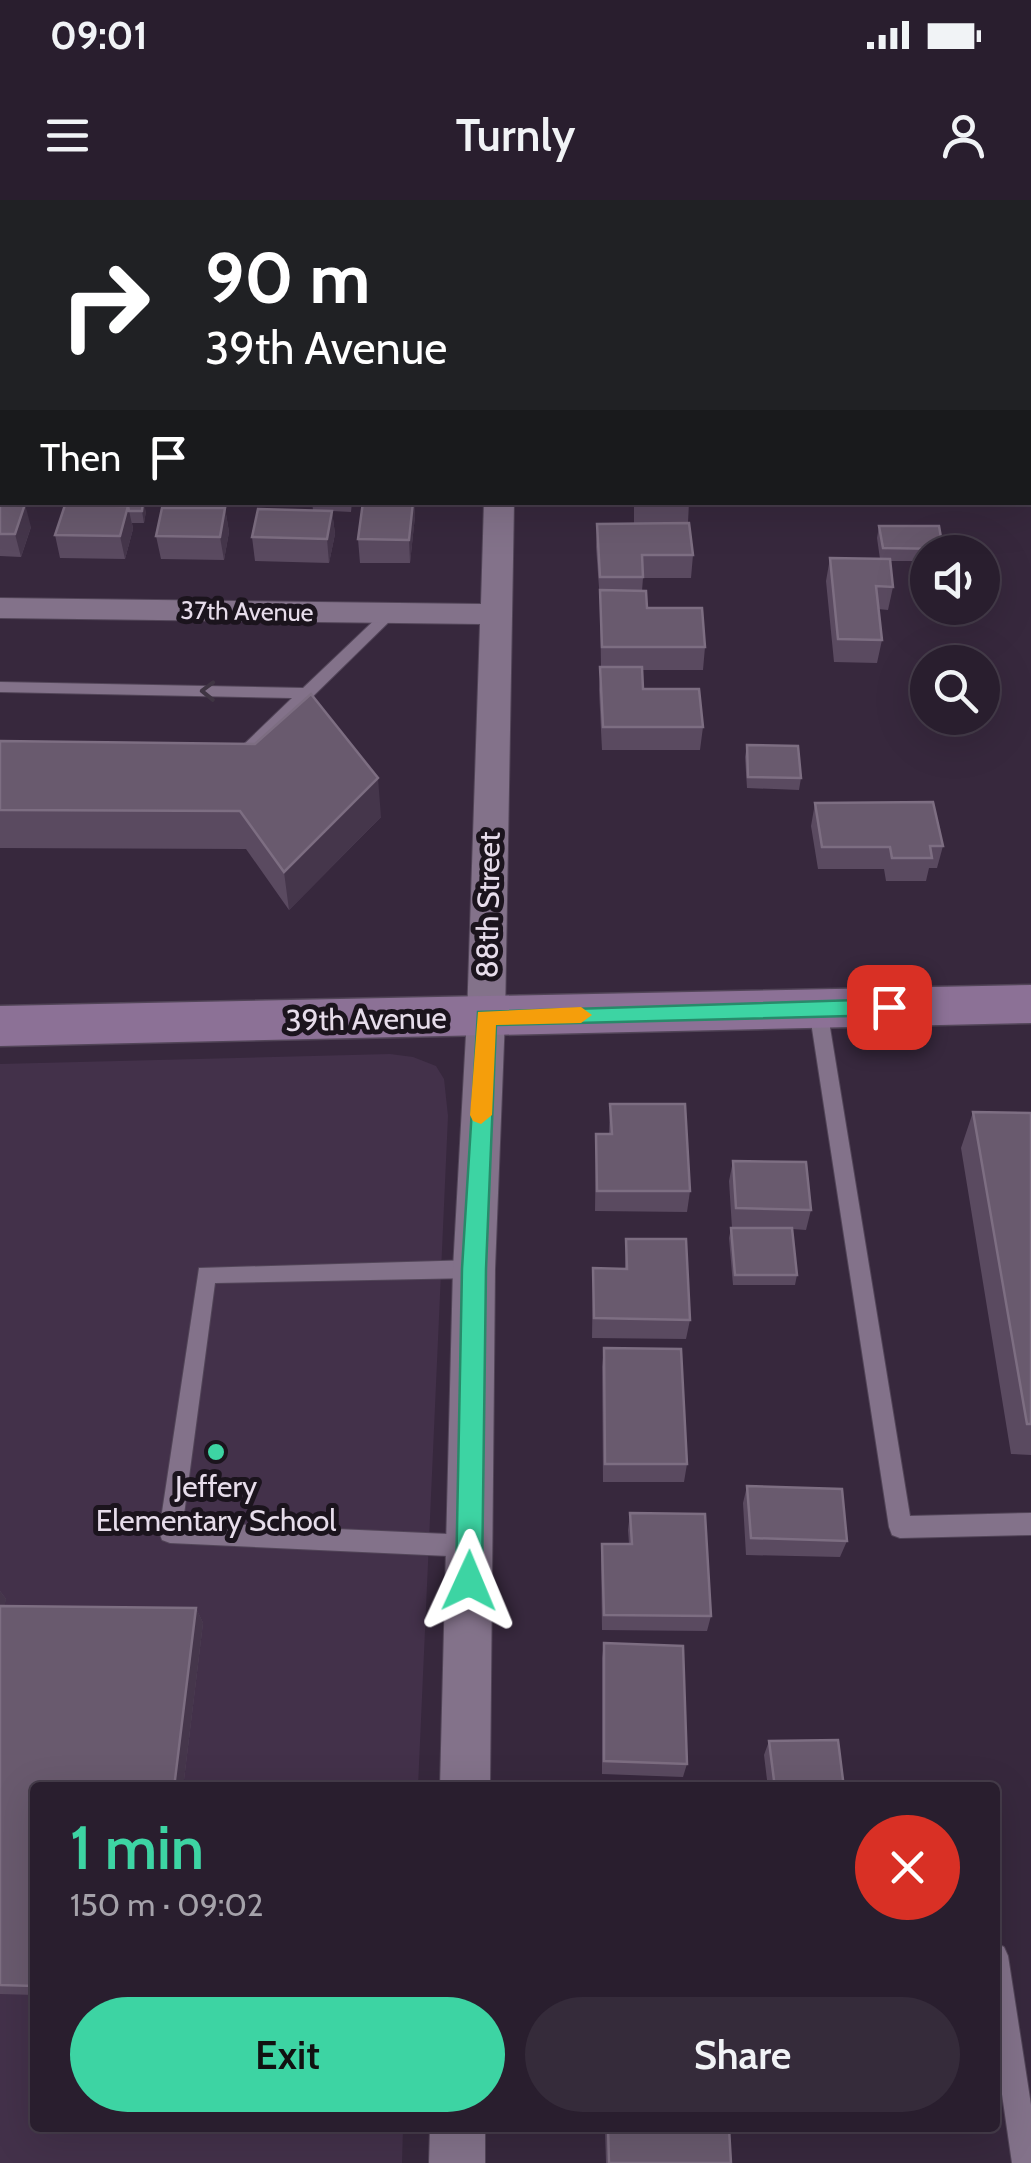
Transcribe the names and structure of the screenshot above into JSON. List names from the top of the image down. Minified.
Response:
{"streets":{"main road":["39th Avenue"],"street":["37th Avenue","88th Street"]},"crossings":[["37th Avenue","88th Street"],["88th Street","39th Avenue"]],"places":["Jeffery Elementary School"],"page":{"status":"09:01","header":"Turnly","turn":["90 m","39th Avenue"],"then":"Then","heading":["1 min","150 m · 09:02"],"buttons":["Exit","Share"]}}
